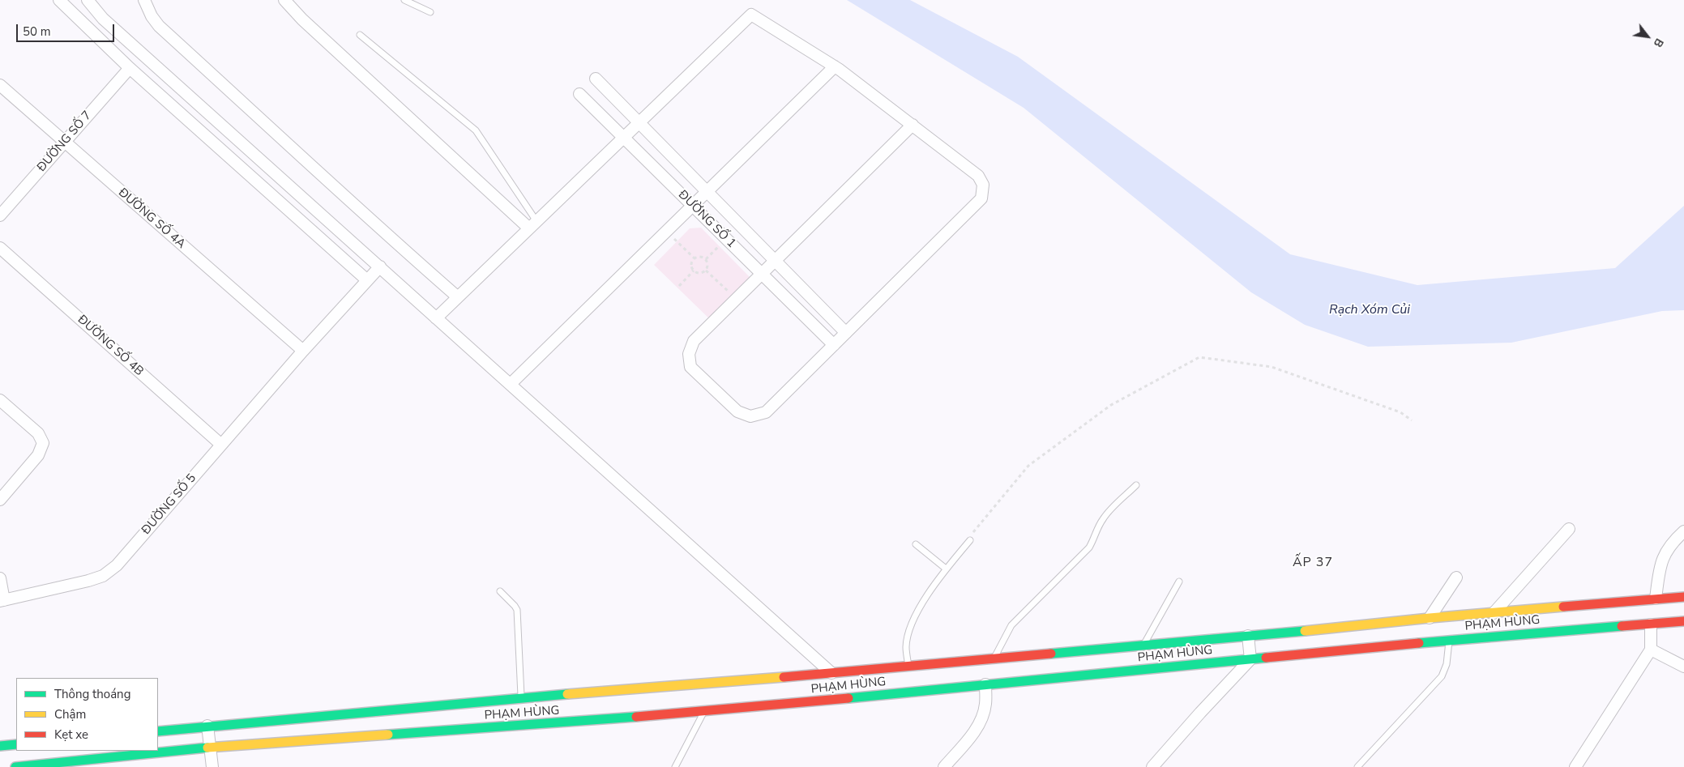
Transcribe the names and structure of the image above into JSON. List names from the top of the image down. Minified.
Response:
{"streets":{"main road":["PHẠM HÙNG"],"street":["ĐƯỜNG SỐ 7","ĐƯỜNG SỐ 4A","ĐƯỜNG SỐ 1","ĐƯỜNG SỐ 4B","ĐƯỜNG SỐ 5"]},"crossings":[["ĐƯỜNG SỐ 7","ĐƯỜNG SỐ 4A"],["ĐƯỜNG SỐ 4A","ĐƯỜNG SỐ 5"],["ĐƯỜNG SỐ 4B","ĐƯỜNG SỐ 5"]],"districts":["ẤP 37"],"water":["Rạch Xóm Củi"],"legend":["Thông thoáng","Chậm","Kẹt xe"],"scale_bar":"50 m","north":"bottom right"}
